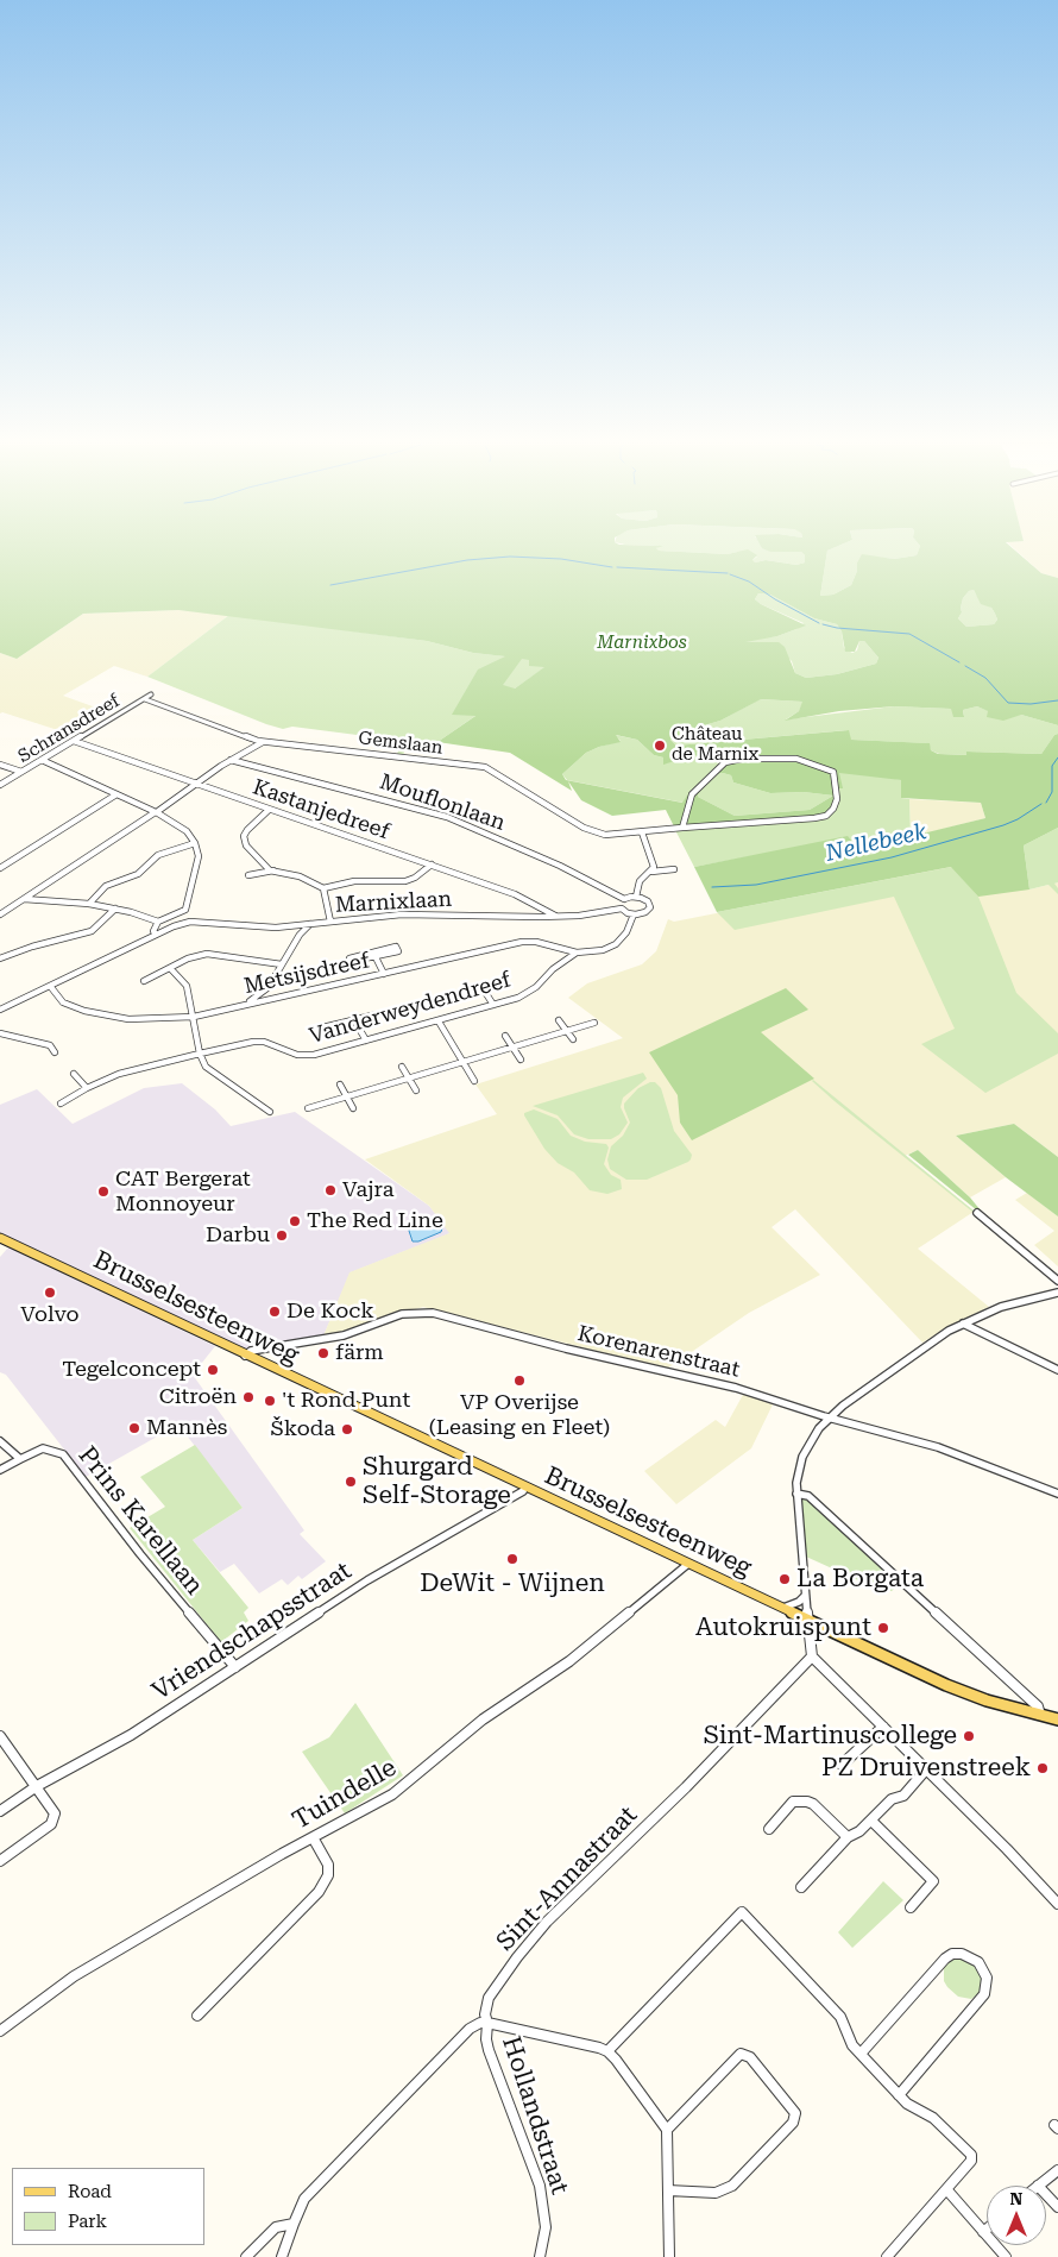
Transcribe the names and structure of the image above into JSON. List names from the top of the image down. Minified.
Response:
{"streets":{"main road":["Brusselsesteenweg"],"street":["Schransdreef","Gemslaan","Mouflonlaan","Kastanjedreef","Marnixlaan","Metsijsdreef","Vanderweydendreef","Korenarenstraat","Prins Karellaan","Vriendschapsstraat","Tuindelle","Sint-Annastraat","Hollandstraat"]},"crossings":[["Schransdreef","Gemslaan"],["Schransdreef","Kastanjedreef"],["Kastanjedreef","Marnixlaan"],["Marnixlaan","Metsijsdreef"],["Metsijsdreef","Vanderweydendreef"],["Brusselsesteenweg","Korenarenstraat"],["Brusselsesteenweg","Vriendschapsstraat"],["Brusselsesteenweg","Tuindelle"],["Prins Karellaan","Vriendschapsstraat"],["Sint-Annastraat","Hollandstraat"]],"water":["Nellebeek"],"parks":["Marnixbos"],"places":["Château de Marnix","Vajra","CAT Bergerat Monnoyeur","The Red Line","Darbu","Volvo","De Kock","färm","Tegelconcept","VP Overijse (Leasing en Fleet)","Citroën","'t Rond Punt","Mannès","Škoda","Shurgard Self-Storage","DeWit - Wijnen","La Borgata","Autokruispunt","Sint-Martinuscollege","PZ Druivenstreek"],"legend":["Road","Park"],"north":"top"}
